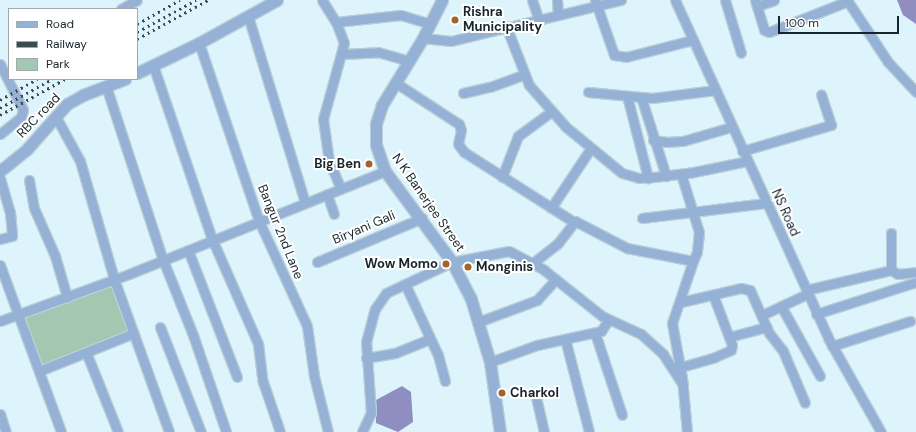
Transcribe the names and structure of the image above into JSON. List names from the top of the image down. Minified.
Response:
{"streets":{"street":["RBC road","N K Banerjee Street","NS Road","Biryani Gali","Bangur 2nd Lane"]},"crossings":[["N K Banerjee Street","Biryani Gali"]],"places":["Rishra Municipality","Big Ben","Wow Momo","Monginis","Charkol"],"legend":["Road","Railway","Park"],"scale_bar":"100 m"}
